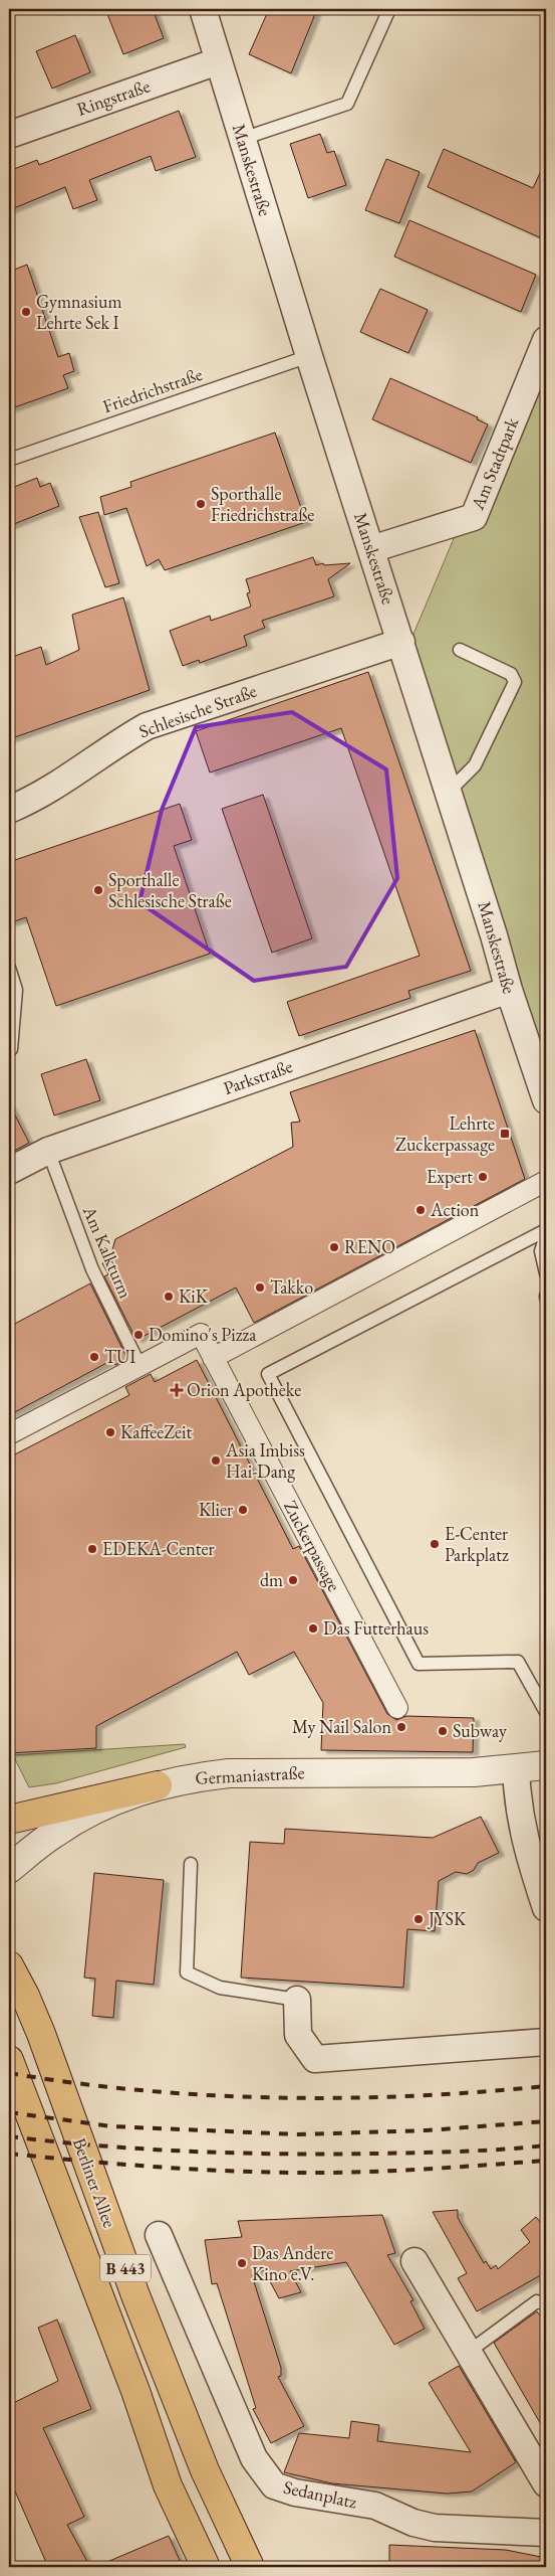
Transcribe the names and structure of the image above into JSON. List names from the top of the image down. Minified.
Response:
{"streets":{"main road":["Berliner Allee","B 443"],"street":["Ringstraße","Manskestraße","Am Stadtpark","Schlesische Straße","Parkstraße","Zuckerpassage","Germaniastraße","Sedanplatz"],"lane":["Friedrichstraße","Am Kalkturm"]},"crossings":[["Ringstraße","Manskestraße"],["Manskestraße","Friedrichstraße"],["Manskestraße","Am Stadtpark"],["Manskestraße","Schlesische Straße"],["Manskestraße","Parkstraße"],["Parkstraße","Am Kalkturm"],["Am Kalkturm","Zuckerpassage"]],"places":{"other":["Gymnasium Lehrte Sek I","Sporthalle Friedrichstraße","Sporthalle Schlesische Straße","Expert","Action","RENO","Takko","KiK","Domino's Pizza","TUI","KaffeeZeit","Asia Imbiss Hai-Dang","Klier","E-Center Parkplatz","EDEKA-Center","dm","Das Futterhaus","My Nail Salon","Subway","JYSK","Das Andere Kino e.V."],"transit":["Lehrte Zuckerpassage"],"health":["Orion Apotheke"]}}
